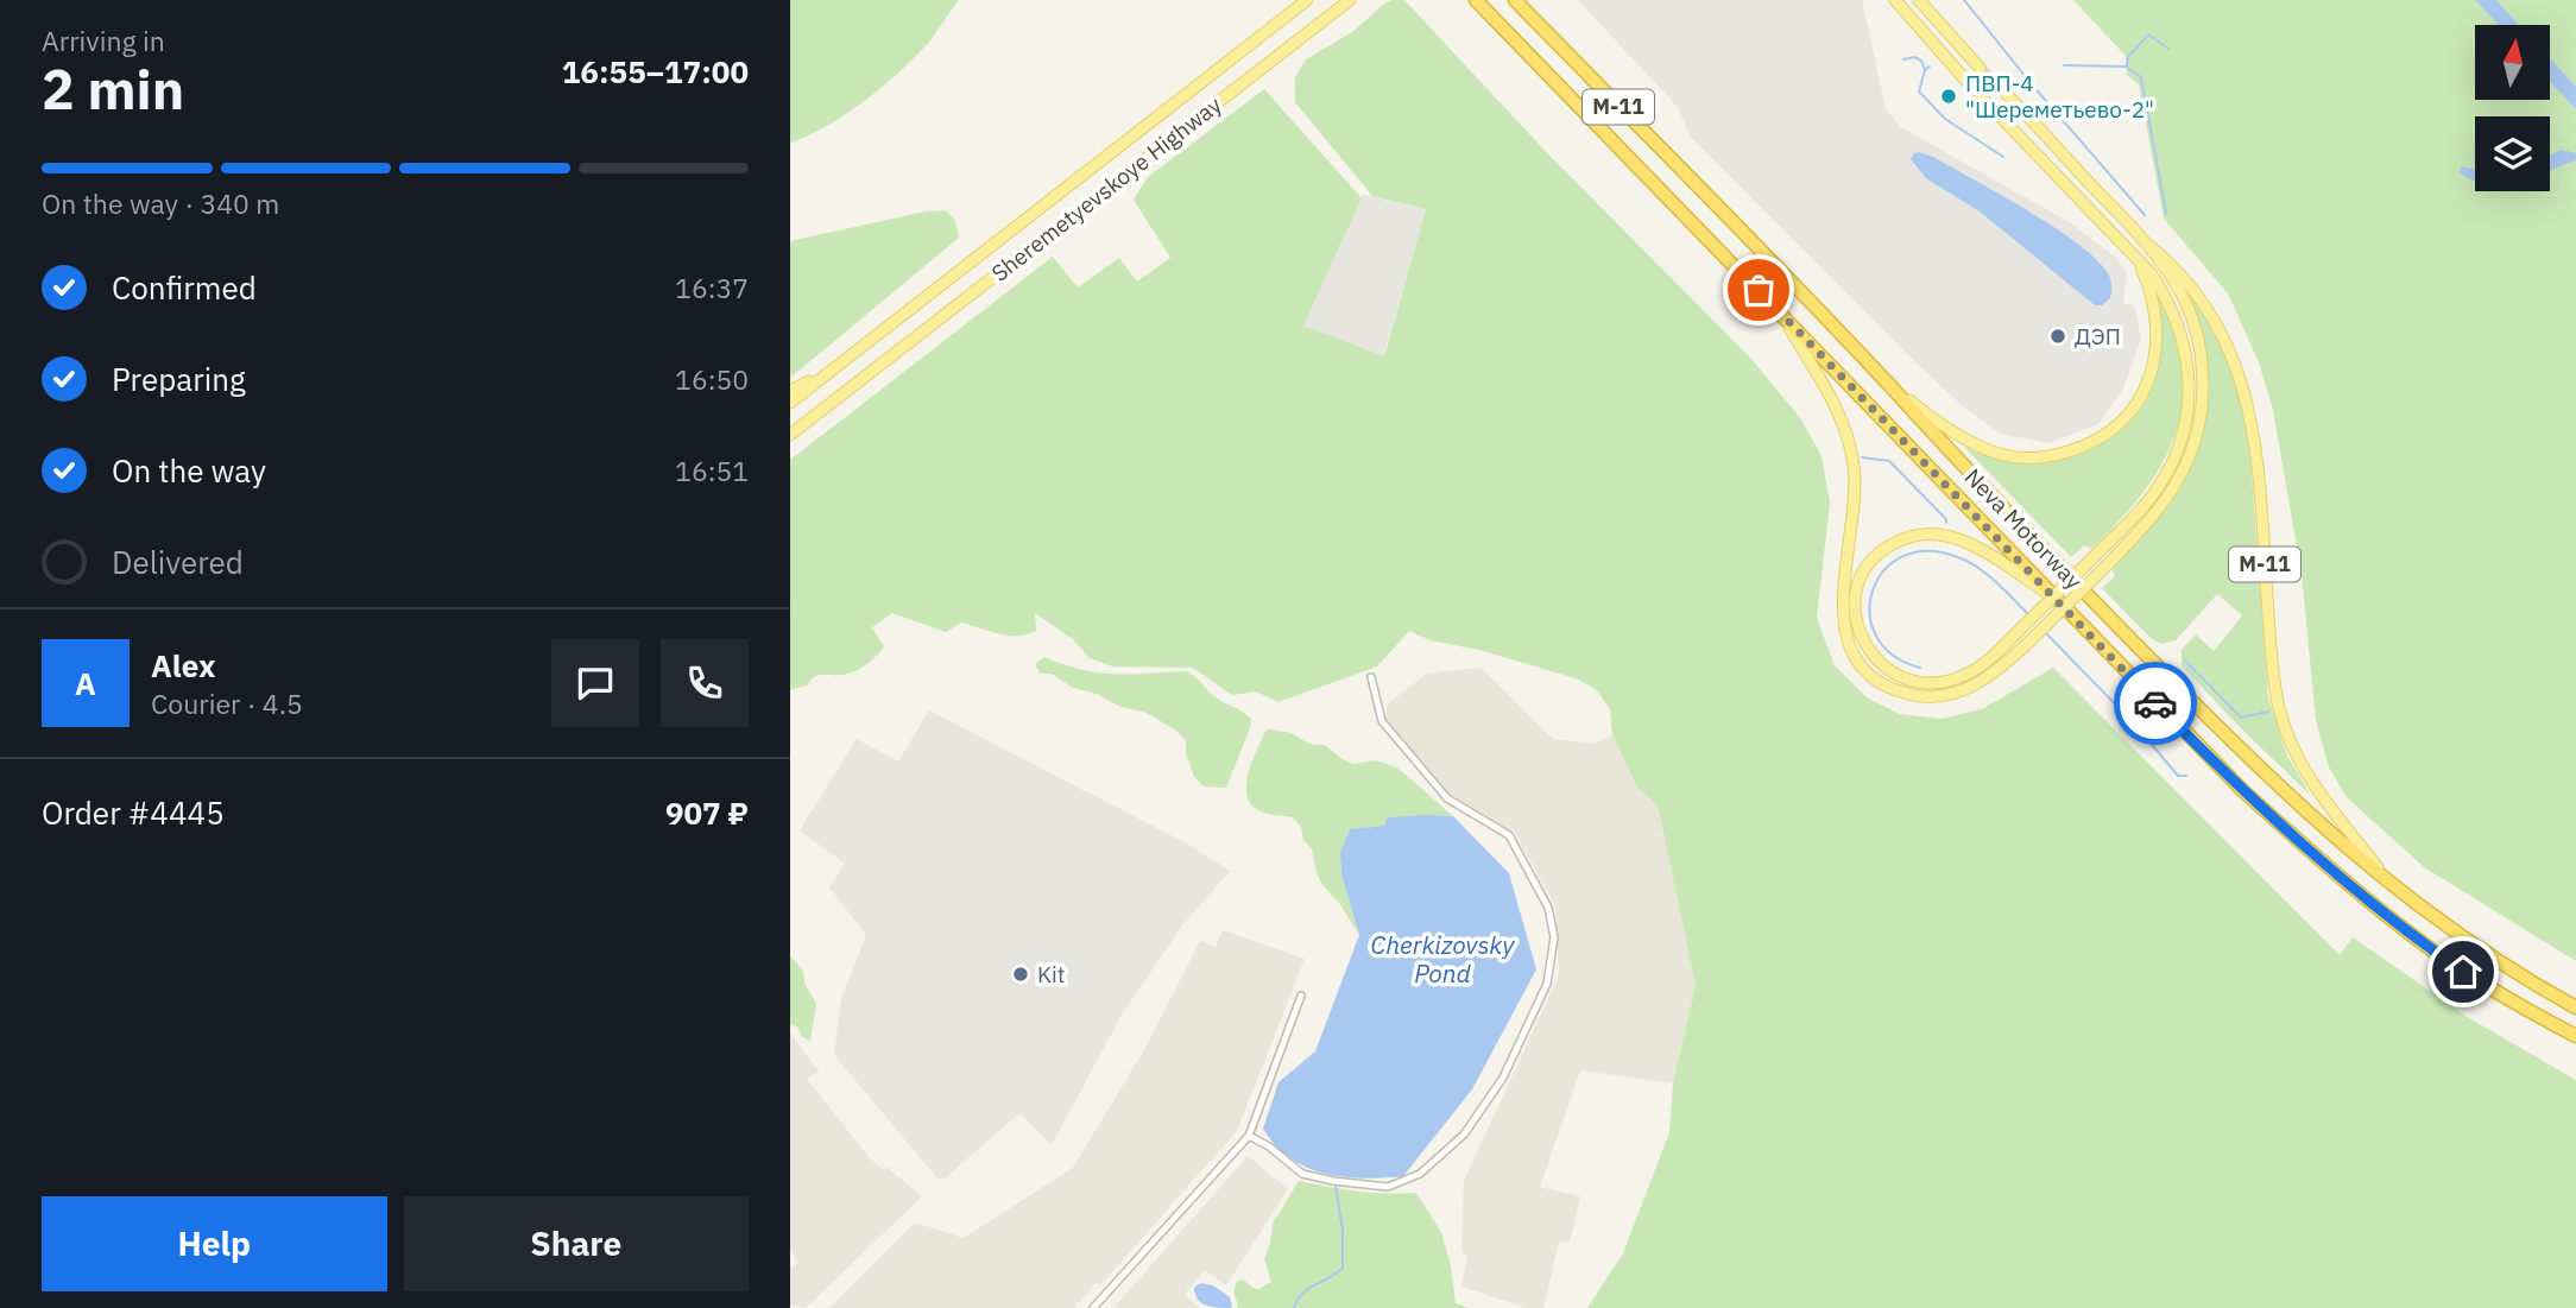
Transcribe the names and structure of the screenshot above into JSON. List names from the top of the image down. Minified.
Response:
{"streets":{"highway":["М-11","Neva Motorway"],"main road":["Sheremetyevskoye Highway"]},"crossings":[["М-11","Neva Motorway"]],"water":["Cherkizovsky Pond"],"places":["ПВП-4 \"Шереметьево-2\"","ДЭП","Kit"],"north":"top","page":{"heading":["2 min","Arriving in","16:55–17:00"],"panel":["Alex","Courier · 4.5","Order #4445","907 ₽"],"bar":"On the way · 340 m","list":[["Confirmed","16:37"],["Preparing","16:50"],["On the way","16:51"],"Delivered"],"round":"A","buttons":["Help","Share"]}}
